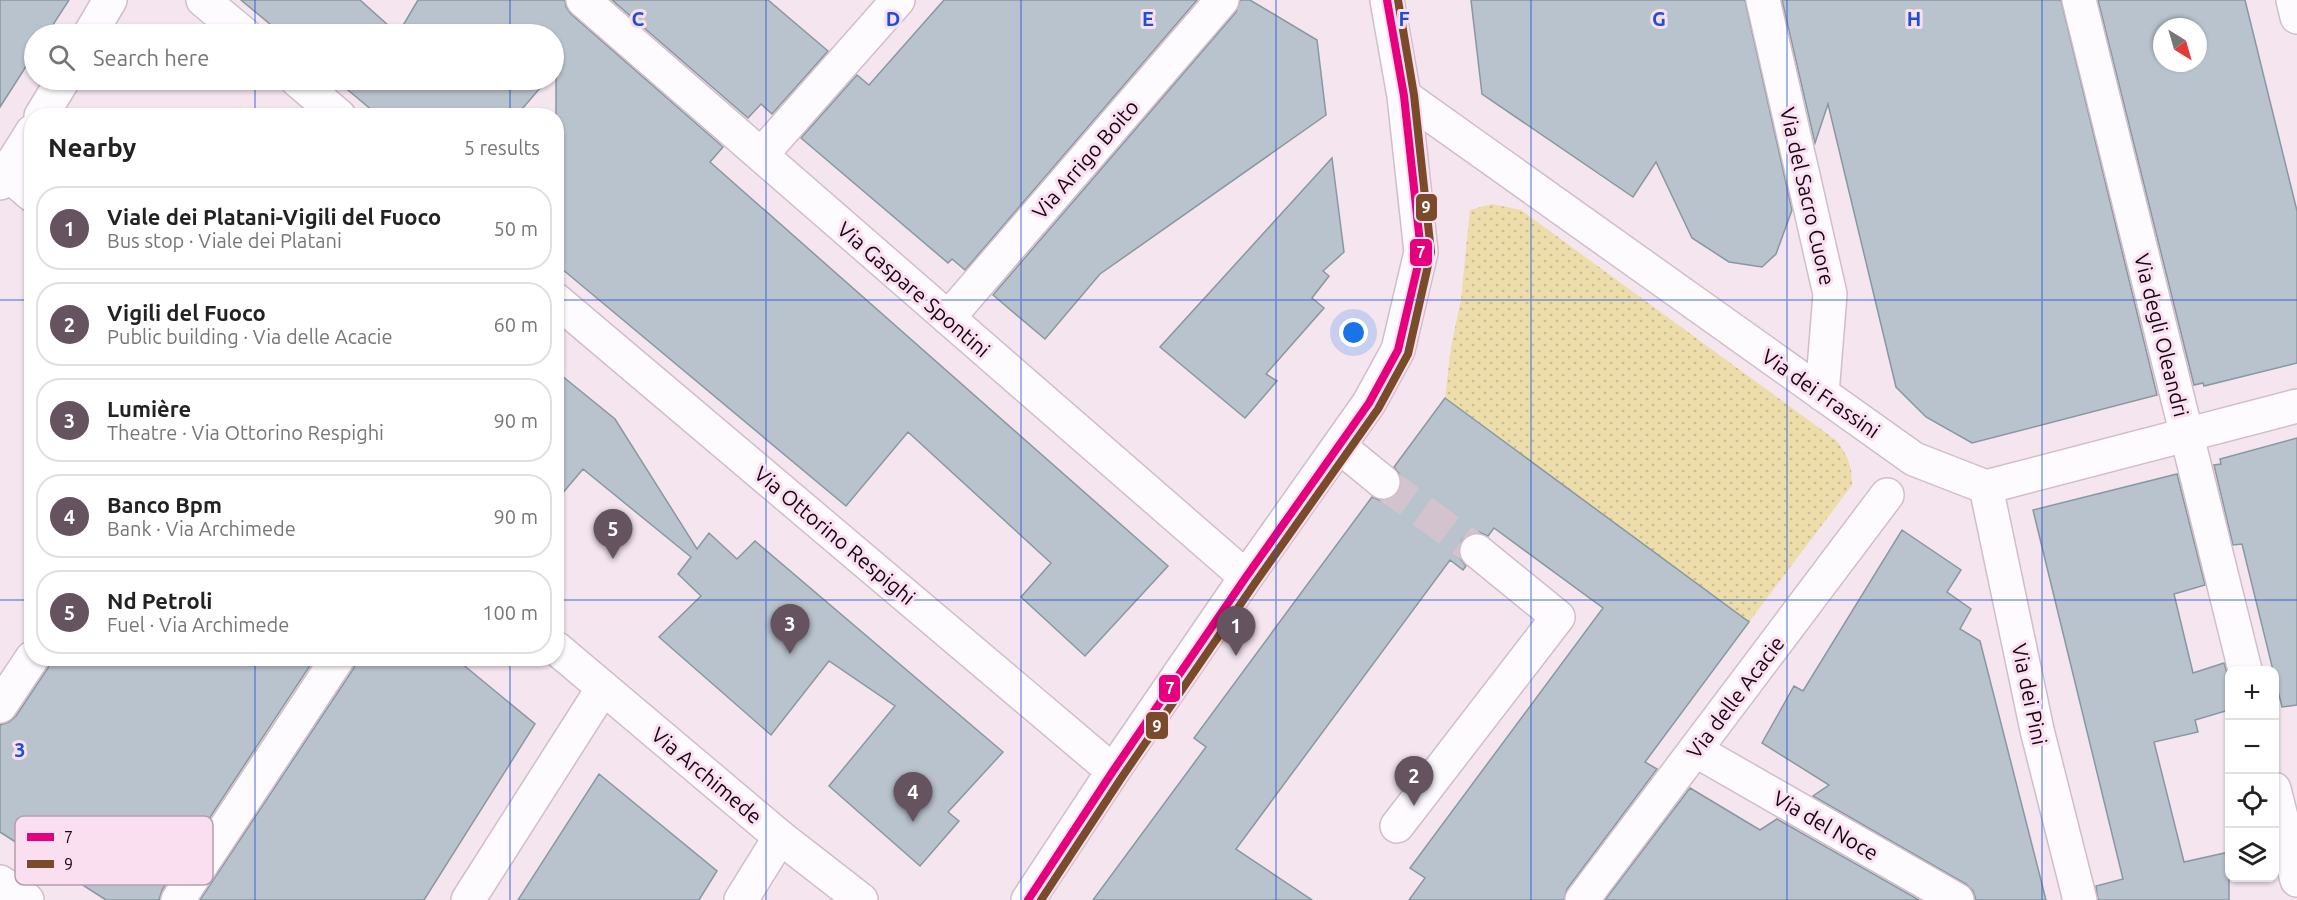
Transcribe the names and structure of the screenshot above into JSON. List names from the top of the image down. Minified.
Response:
{"streets":{"street":["Via Arrigo Boito","Via del Sacro Cuore","Via Gaspare Spontini","Via degli Oleandri","Via dei Frassini","Via Ottorino Respighi","Via dei Pini","Via delle Acacie","Via Archimede","Via del Noce"]},"crossings":[["Via Arrigo Boito","Via Gaspare Spontini"],["Via del Sacro Cuore","Via dei Frassini"],["Via dei Frassini","Via dei Pini"],["Via delle Acacie","Via del Noce"]],"lines":["transit line 7","transit line 9"],"legend":["7","9"],"north":"bottom right","page":{"search":"Search here","heading":["Nearby","5 results"],"list":[{"mark":"1","name":"Viale dei Platani-Vigili del Fuoco","note":"Bus stop · Viale dei Platani","value":"50 m"},{"mark":"2","name":"Vigili del Fuoco","note":"Public building · Via delle Acacie","value":"60 m"},{"mark":"3","name":"Lumière","note":"Theatre · Via Ottorino Respighi","value":"90 m"},{"mark":"4","name":"Banco Bpm","note":"Bank · Via Archimede","value":"90 m"},{"mark":"5","name":"Nd Petroli","note":"Fuel · Via Archimede","value":"100 m"}],"pins":["5","3","1","2","4"],"map_buttons":["+","−"]},"grid":{"columns":["C","D","E","F","G","H"],"rows":["3"]}}
